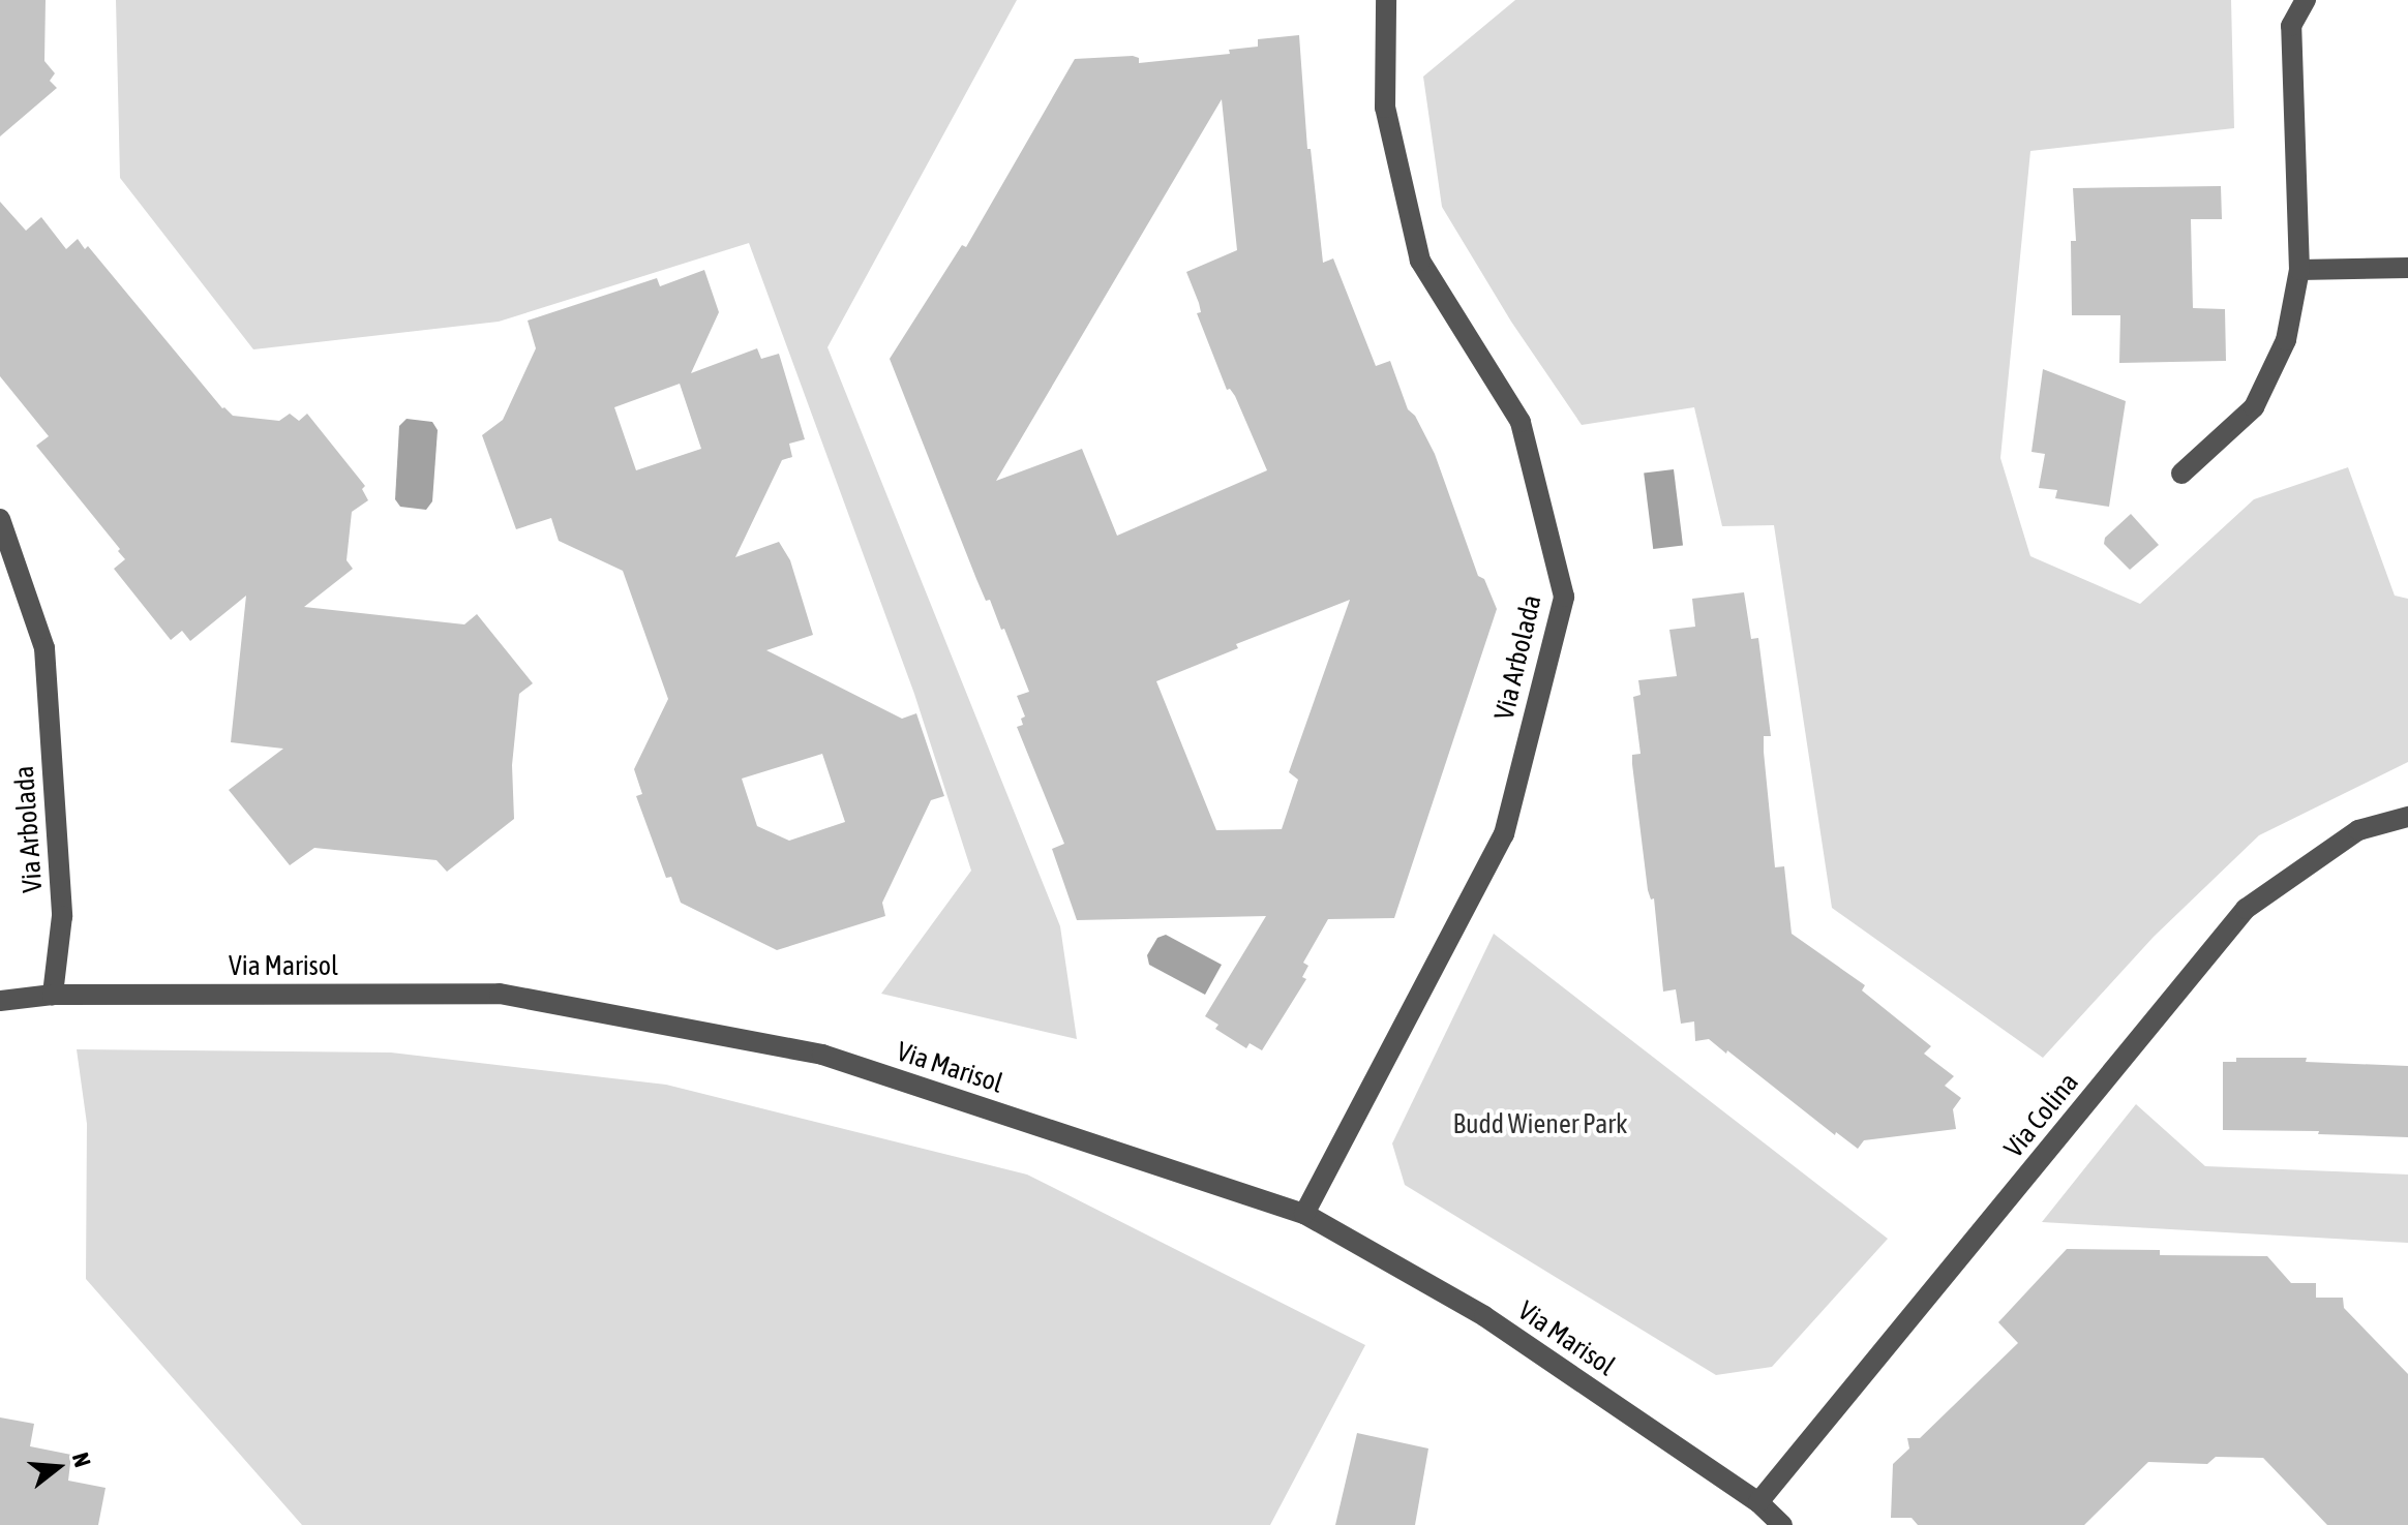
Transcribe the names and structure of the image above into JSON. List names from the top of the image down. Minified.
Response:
{"streets":{"street":["Via Arbolada","Via Marisol","Via Colina"]},"crossings":[["Via Arbolada","Via Marisol"],["Via Marisol","Via Colina"]],"parks":["Budd Wiener Park"],"north":"right"}
